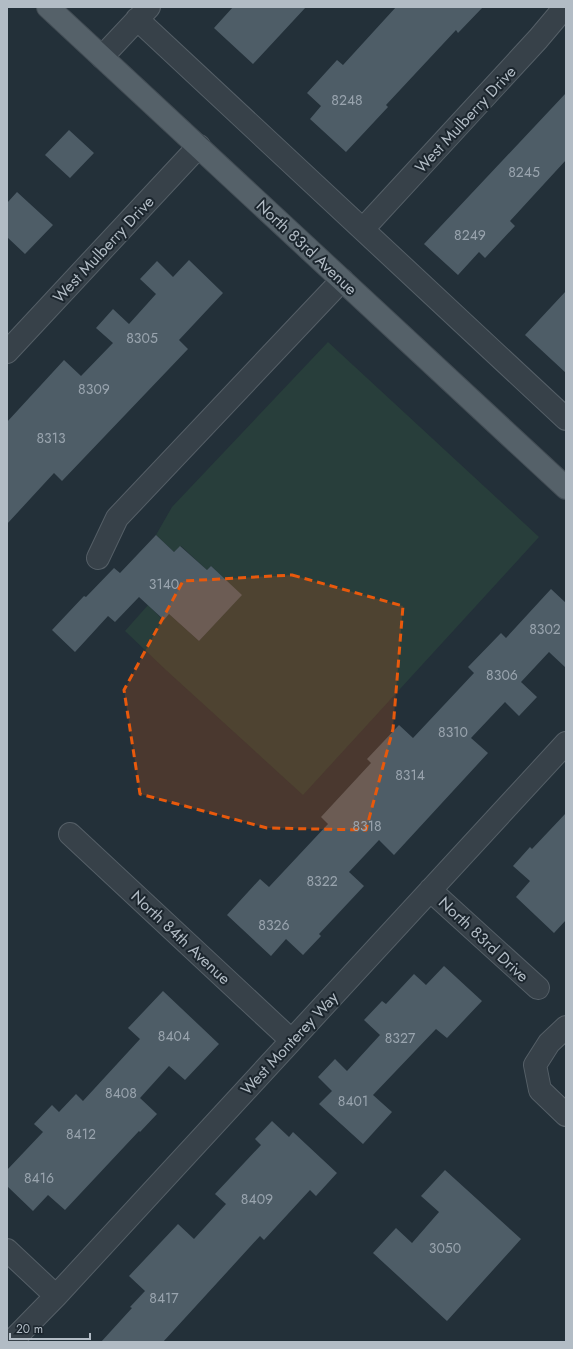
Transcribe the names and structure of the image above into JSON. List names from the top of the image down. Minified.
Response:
{"streets":{"main road":["North 83rd Avenue"],"street":["West Mulberry Drive","North 84th Avenue","North 83rd Drive","West Monterey Way"]},"crossings":[["West Mulberry Drive","North 83rd Avenue"],["North 84th Avenue","West Monterey Way"],["North 83rd Drive","West Monterey Way"]],"house_numbers":["8248","8245","8249","8305","8309","8313","3140","8302","8306","8310","8314","8318","8322","8326","8404","8327","8408","8401","8412","8416","8409","3050","8417"],"scale_bar":"20 m"}
